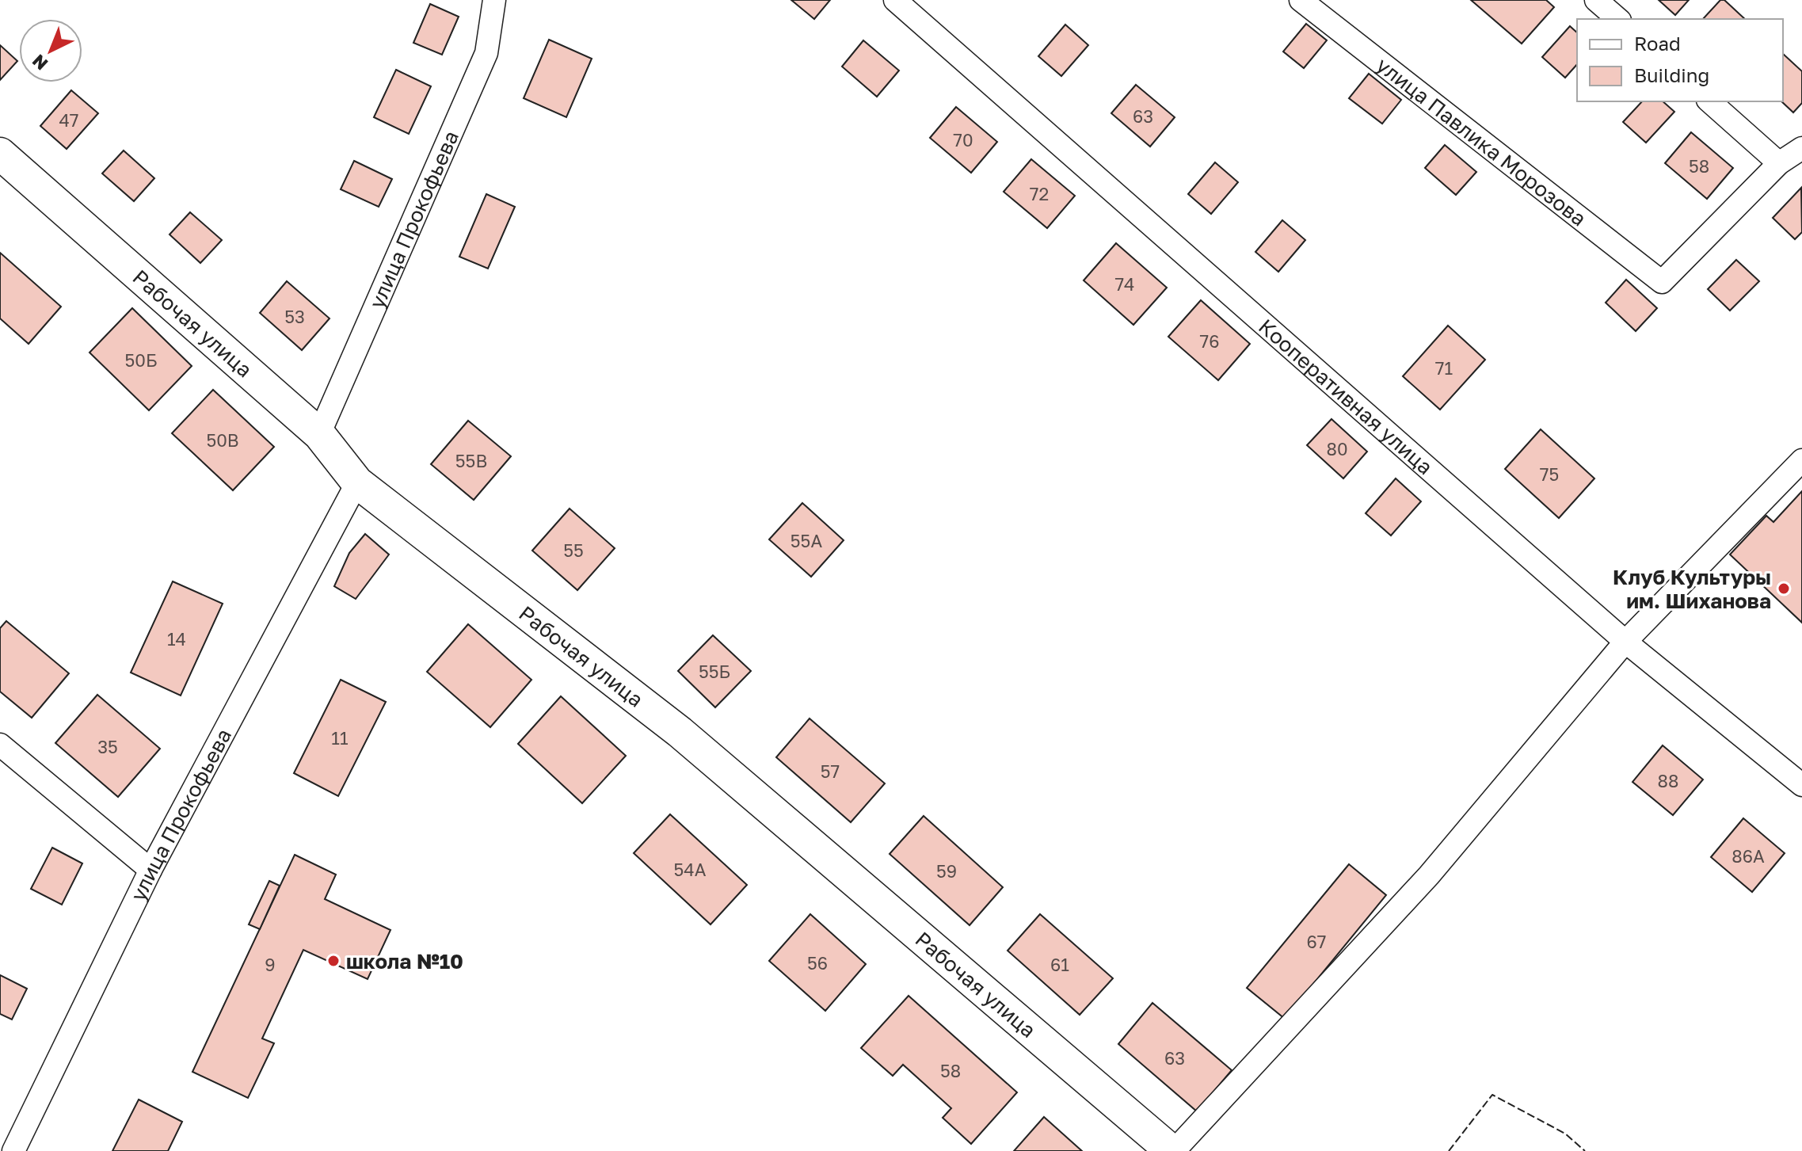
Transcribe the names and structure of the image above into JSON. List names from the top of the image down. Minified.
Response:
{"streets":{"street":["улица Павлика Морозова","улица Прокофьева","Рабочая улица","Кооперативная улица"]},"crossings":[["улица Прокофьева","Рабочая улица"]],"places":["Клуб Культуры им. Шиханова","школа №10"],"house_numbers":["63","47","70","58","72","74","53","76","50Б","71","50В","80","55В","75","55А","55","14","55Б","11","35","57","88","86А","54А","59","67","56","9","61","63","58"],"legend":["Road","Building"],"north":"bottom left"}
